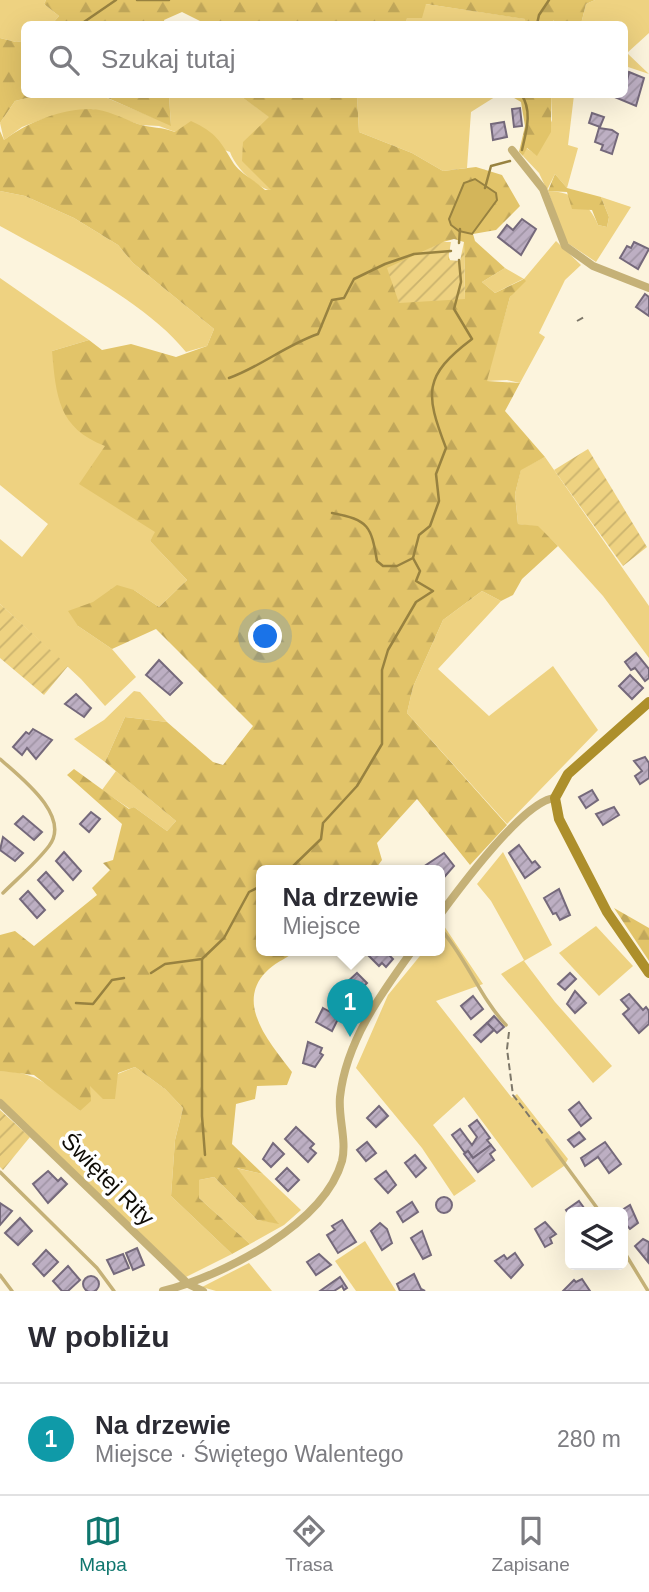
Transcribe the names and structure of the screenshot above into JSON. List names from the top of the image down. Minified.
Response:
{"streets":{"street":["Świętej Rity"]},"page":{"search":"Szukaj tutaj","popup":["Na drzewie","Miejsce"],"pins":"1","heading":"W pobliżu","list":[{"mark":"1","name":"Na drzewie","note":"Miejsce · Świętego Walentego","value":"280 m"}],"nav":["Mapa","Trasa","Zapisane"]}}
